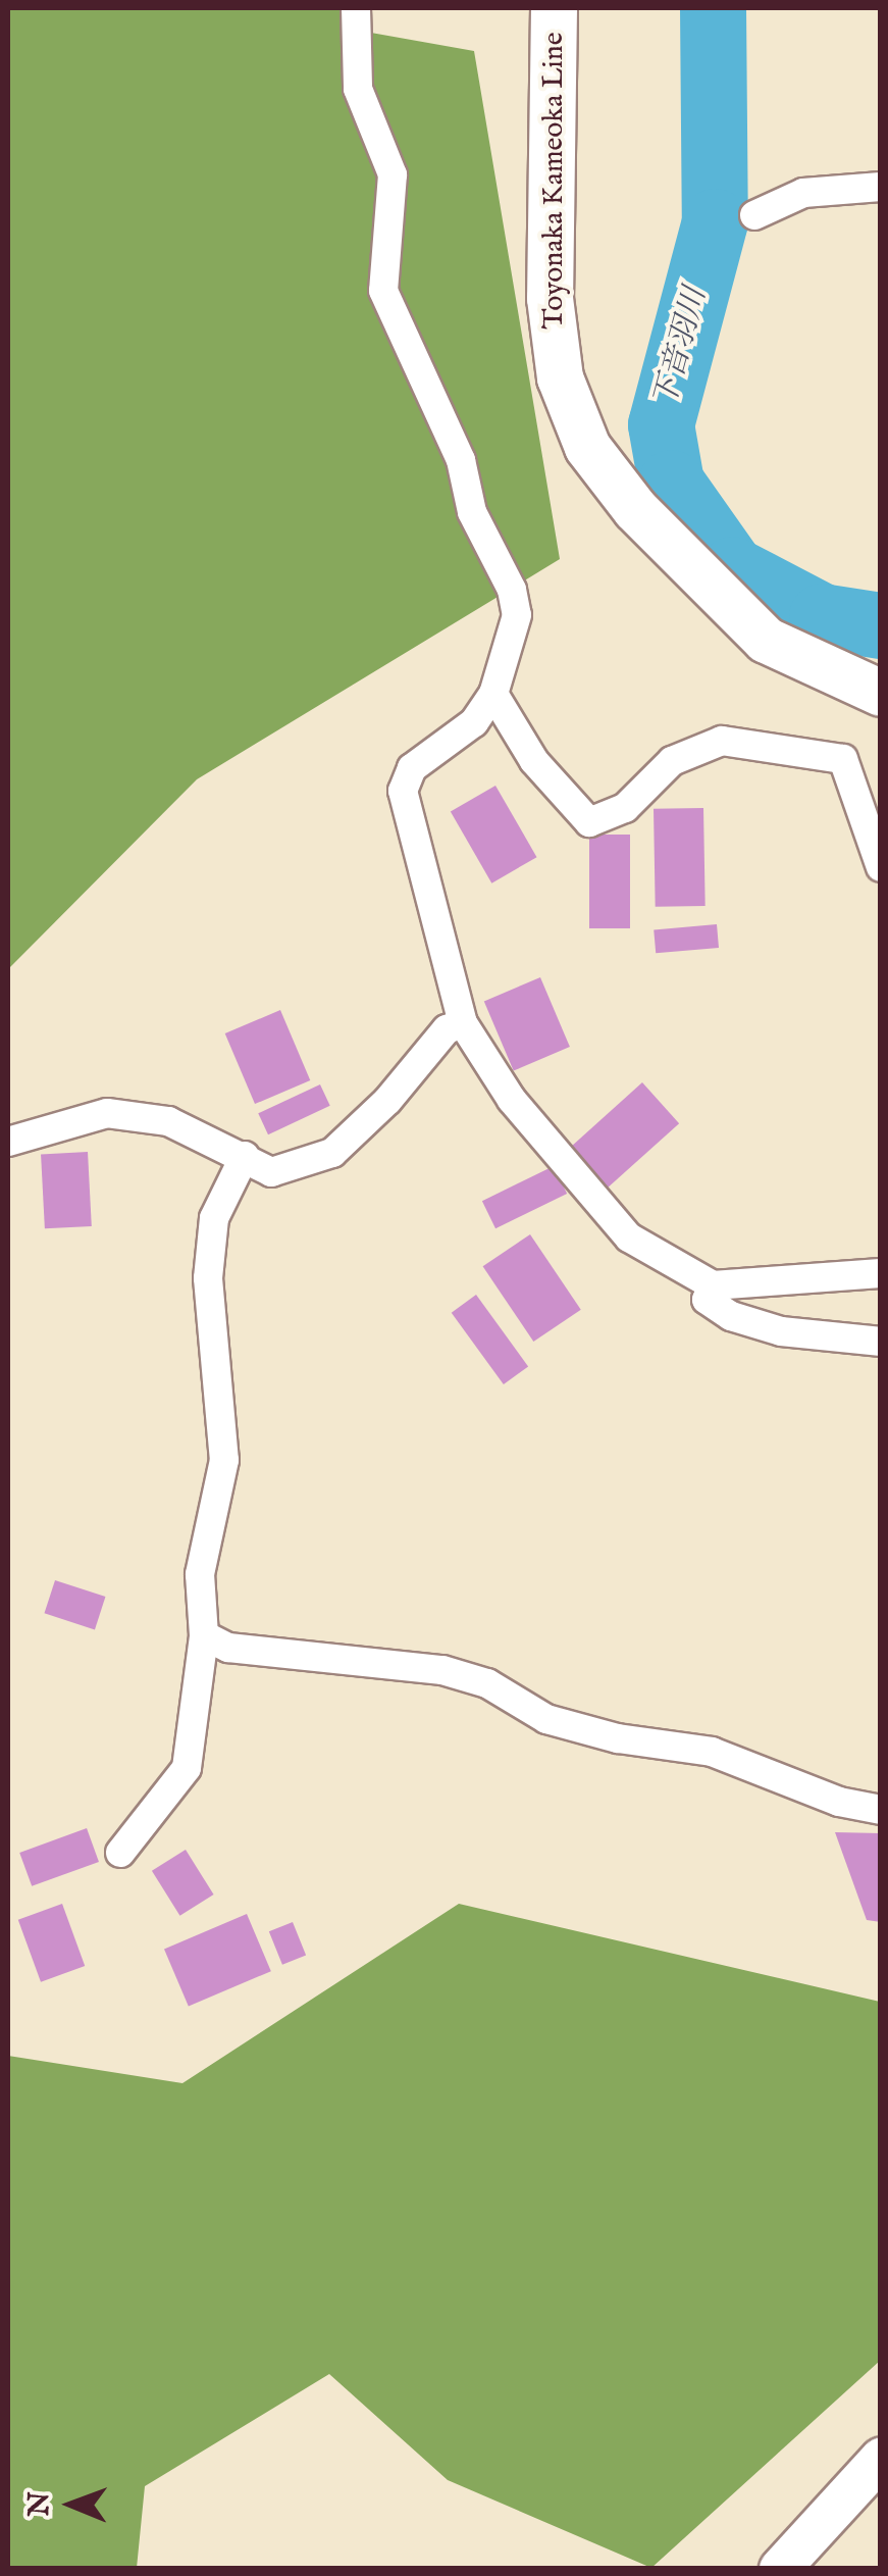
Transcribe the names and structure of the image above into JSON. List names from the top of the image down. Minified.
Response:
{"streets":{"main road":["Toyonaka Kameoka Line"]},"water":["下音羽川"],"north":"left"}
